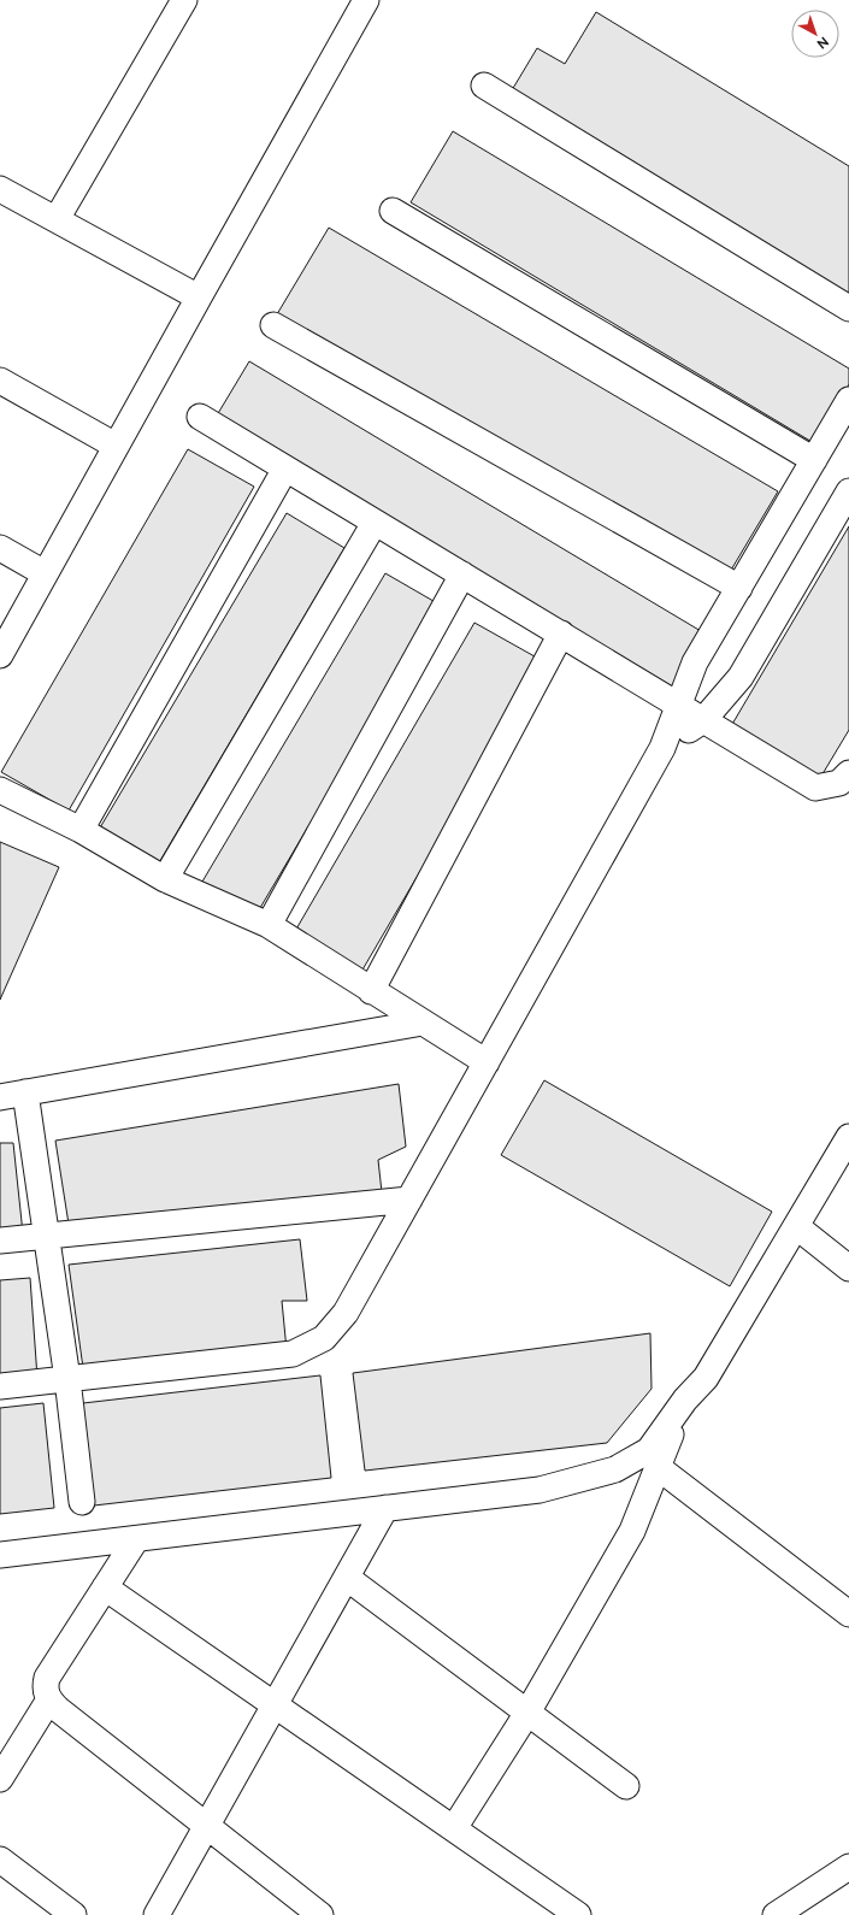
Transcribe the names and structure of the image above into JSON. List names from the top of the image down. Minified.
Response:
{"north":"bottom right"}
